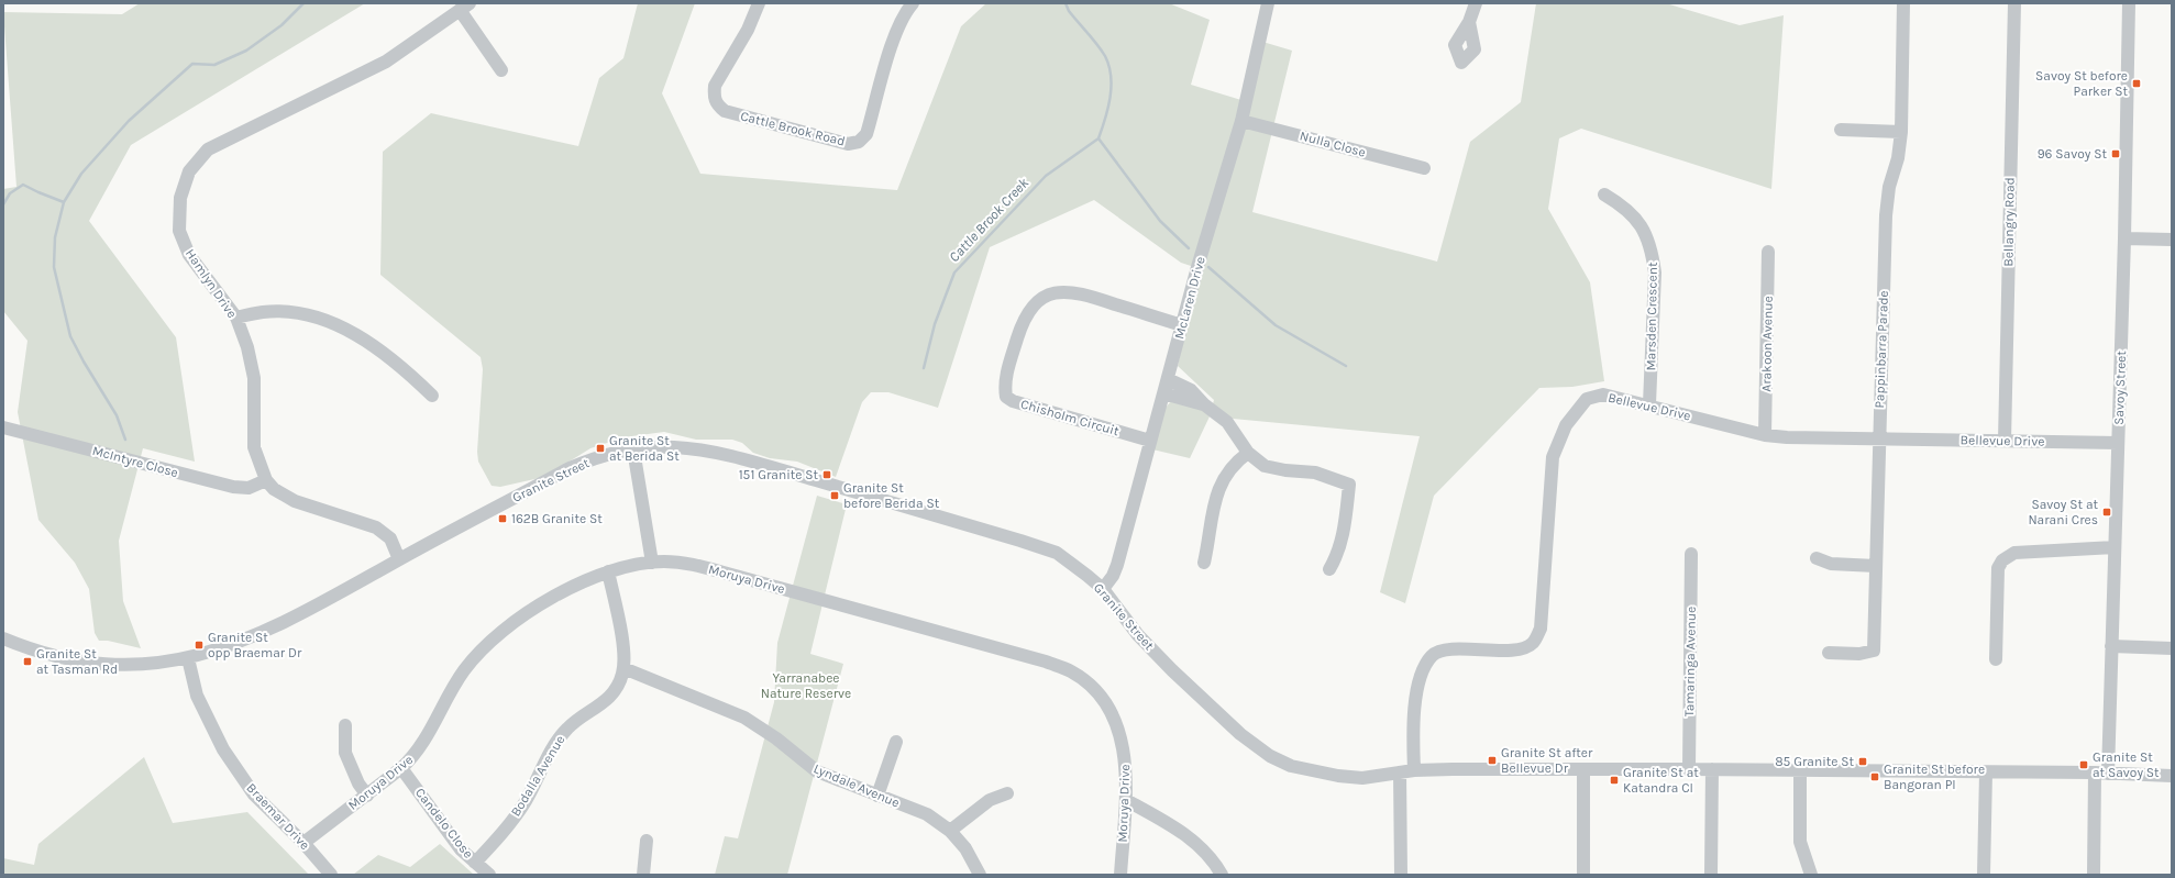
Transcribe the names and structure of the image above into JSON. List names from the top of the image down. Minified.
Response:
{"streets":{"street":["Cattle Brook Road","Nulla Close","Bellangry Road","Hamlyn Drive","McLaren Drive","Marsden Crescent","Arakoon Avenue","Pappinbarra Parade","Savoy Street","Bellevue Drive","Chisholm Circuit","McIntyre Close","Granite Street","Moruya Drive","Tamaringa Avenue","Bodalla Avenue","Lyndale Avenue","Braemar Drive","Candelo Close"]},"crossings":[["Nulla Close","McLaren Drive"],["Bellangry Road","Bellevue Drive"],["Hamlyn Drive","McIntyre Close"],["Hamlyn Drive","Granite Street"],["McLaren Drive","Chisholm Circuit"],["McLaren Drive","Granite Street"],["Marsden Crescent","Bellevue Drive"],["Arakoon Avenue","Bellevue Drive"],["Pappinbarra Parade","Bellevue Drive"],["Savoy Street","Bellevue Drive"],["Savoy Street","Granite Street"],["Bellevue Drive","Granite Street"],["Granite Street","Tamaringa Avenue"],["Granite Street","Braemar Drive"],["Moruya Drive","Bodalla Avenue"],["Moruya Drive","Braemar Drive"],["Moruya Drive","Candelo Close"],["Bodalla Avenue","Lyndale Avenue"],["Bodalla Avenue","Candelo Close"]],"water":["Cattle Brook Creek"],"parks":["Yarranabee Nature Reserve"],"places":{"transit":["Savoy St before Parker St","96 Savoy St","Granite St at Berida St","151 Granite St","Granite St before Berida St","Savoy St at Narani Cres","162B Granite St","Granite St opp Braemar Dr","Granite St at Tasman Rd","Granite St after Bellevue Dr","85 Granite St","Granite St at Savoy St","Granite St before Bangoran Pl","Granite St at Katandra Cl"]}}
